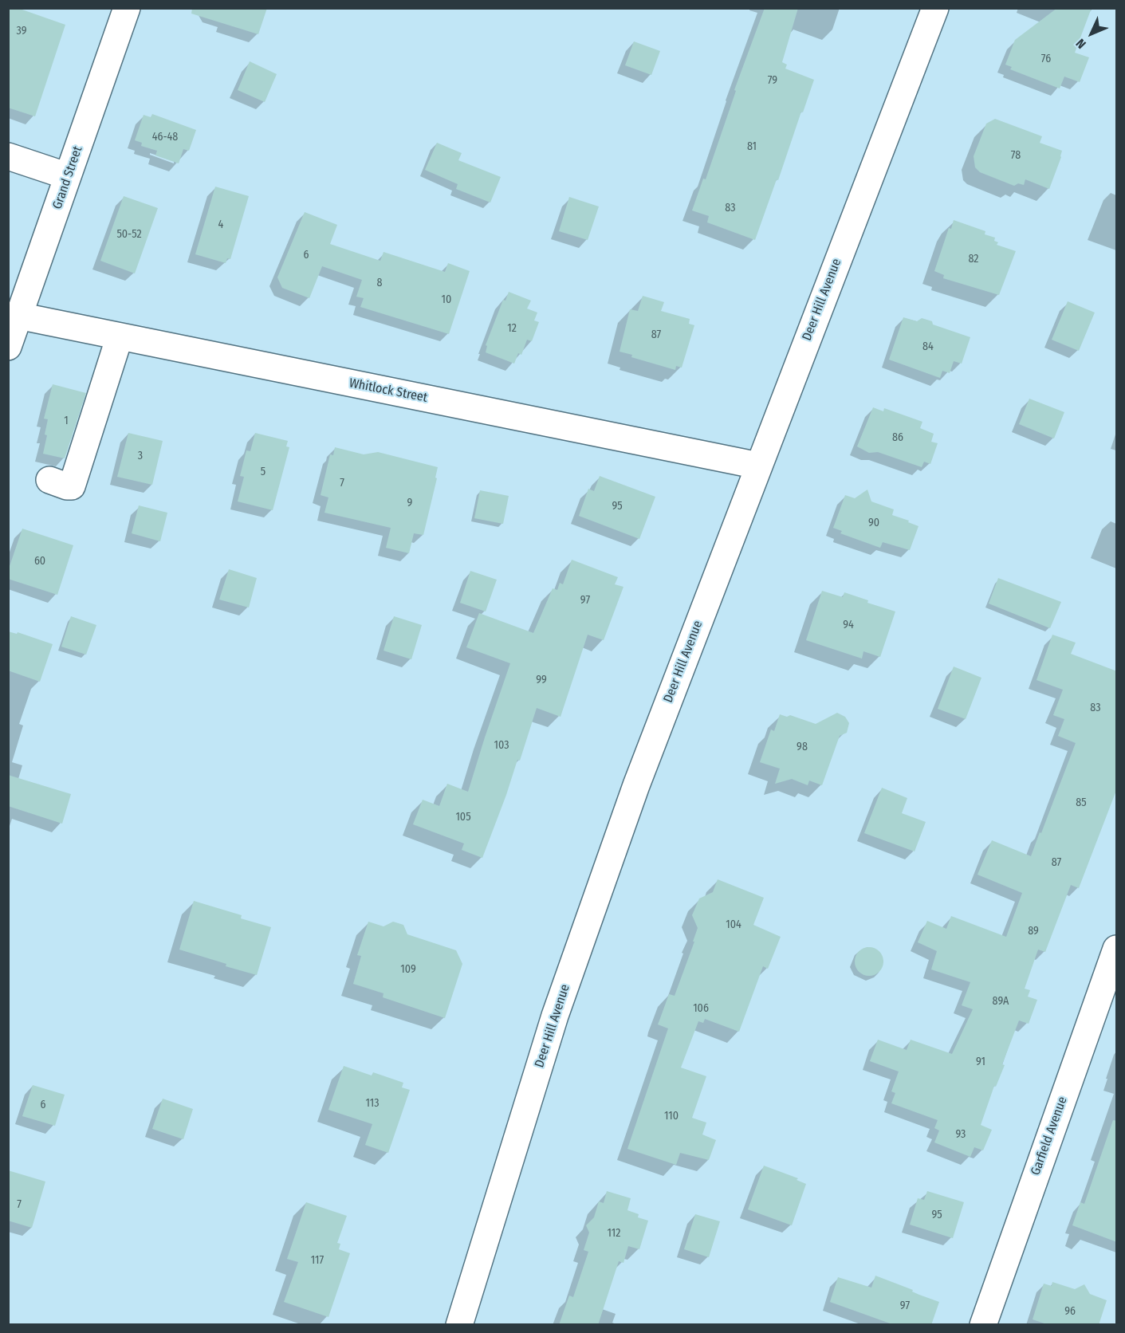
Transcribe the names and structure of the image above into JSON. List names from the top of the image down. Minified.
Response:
{"streets":{"street":["Grand Street","Deer Hill Avenue","Whitlock Street","Garfield Avenue"]},"crossings":[["Grand Street","Whitlock Street"],["Deer Hill Avenue","Whitlock Street"]],"house_numbers":["39","76","79","46-48","81","78","83","4","50-52","6","82","8","10","12","87","84","1","86","3","5","7","9","95","90","60","97","94","99","83","103","98","85","105","87","104","89","109","89A","106","91","113","6","110","93","7","95","112","117","97","96"],"north":"bottom left"}
